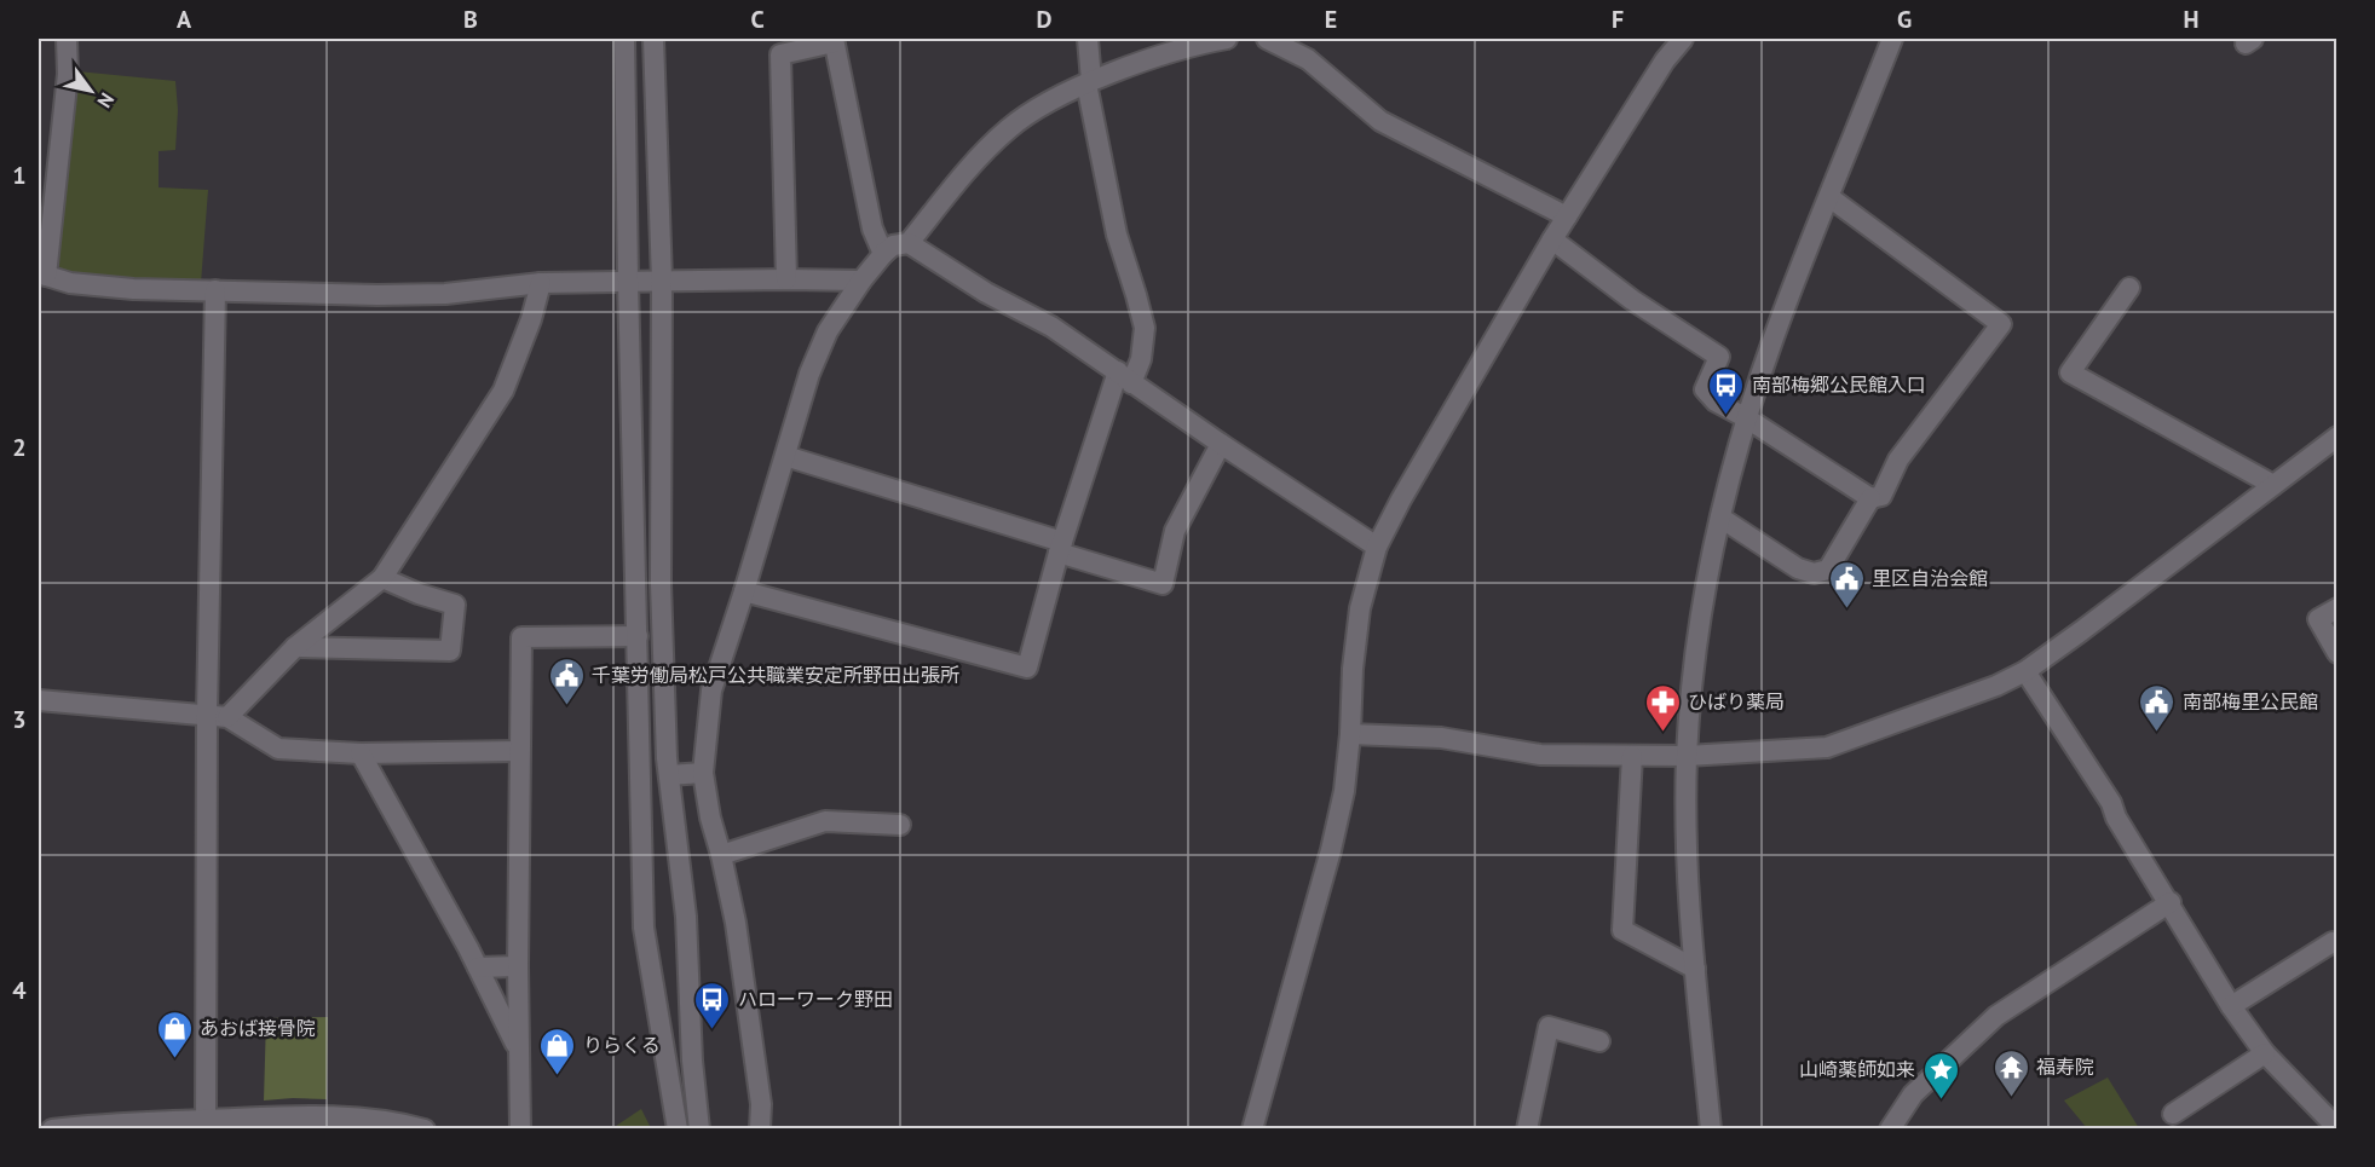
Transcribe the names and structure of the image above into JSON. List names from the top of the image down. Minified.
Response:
{"places":{"bus stop":["南部梅郷公民館入口","ハローワーク野田"],"public building":["里区自治会館","千葉労働局松戸公共職業安定所野田出張所","南部梅里公民館"],"pharmacy":["ひばり薬局"],"shop":["あおば接骨院","りらくる"],"temple":["福寿院"],"place":["山崎薬師如来"]},"north":"bottom right","grid":{"columns":["A","B","C","D","E","F","G","H"],"rows":["1","2","3","4"]}}
